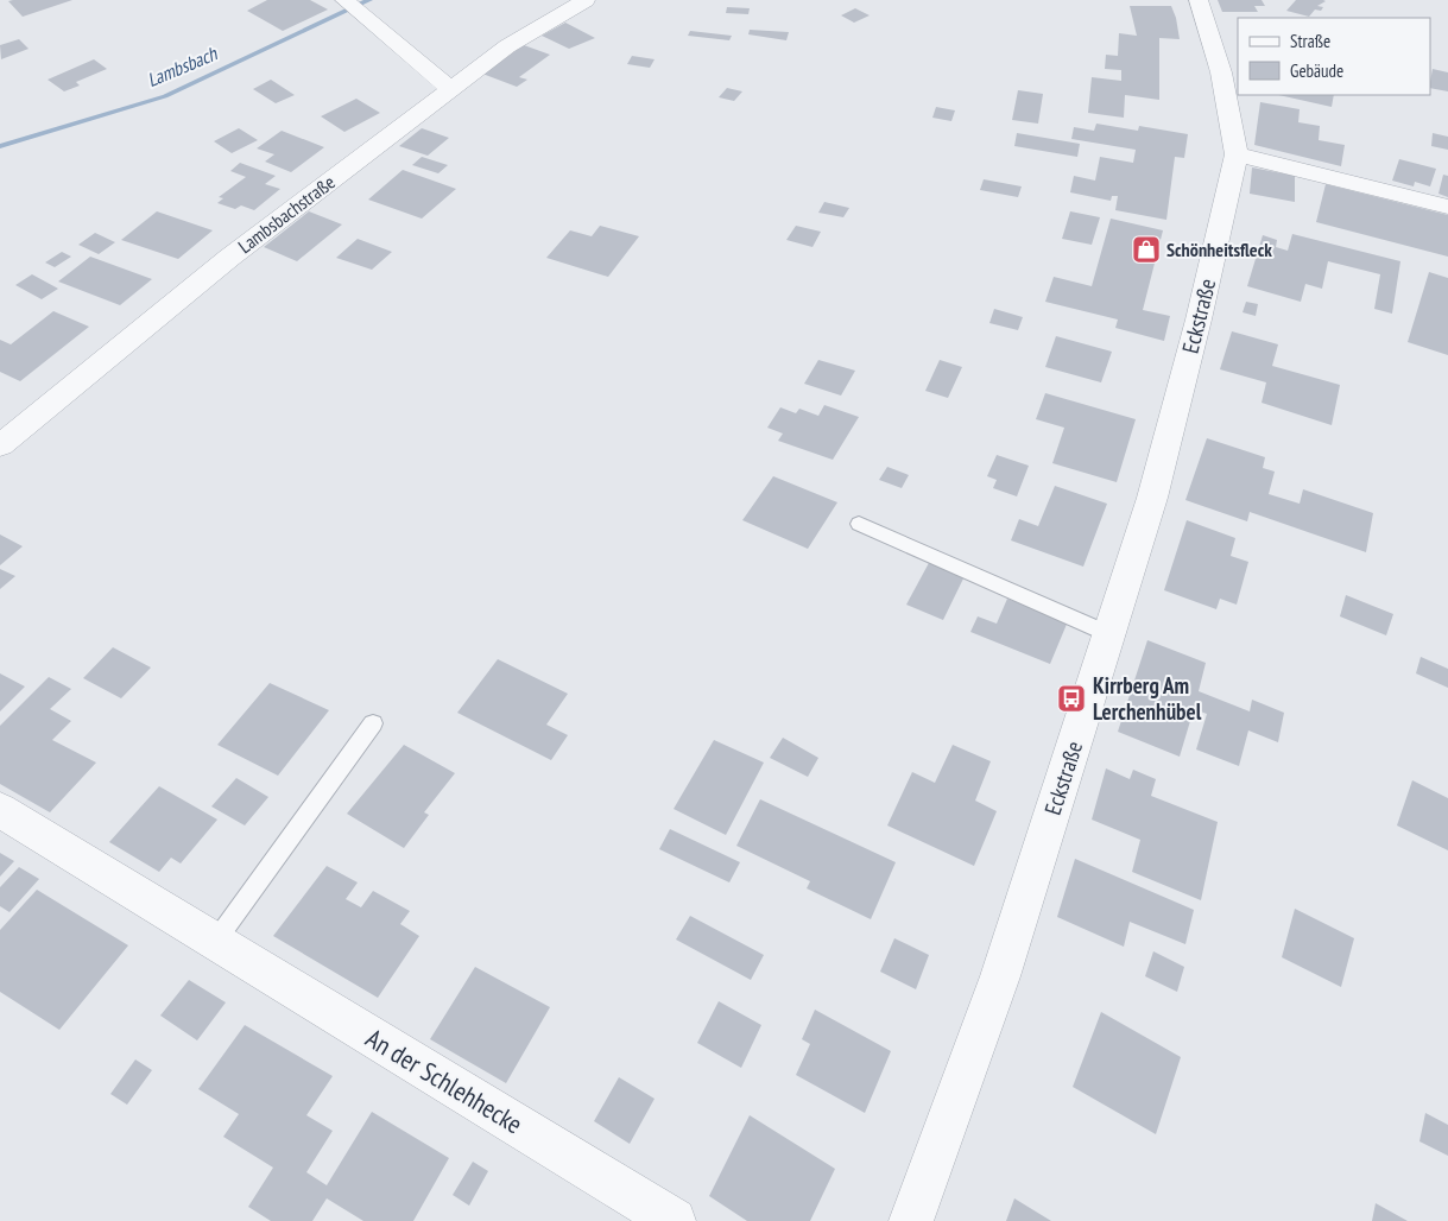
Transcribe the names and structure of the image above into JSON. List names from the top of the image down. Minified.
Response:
{"streets":{"street":["Lambsbachstraße","Eckstraße","An der Schlehhecke"]},"water":["Lambsbach"],"places":{"shop":["Schönheitsfleck"],"bus stop":["Kirrberg Am Lerchenhübel"]},"legend":["Straße","Gebäude"]}
